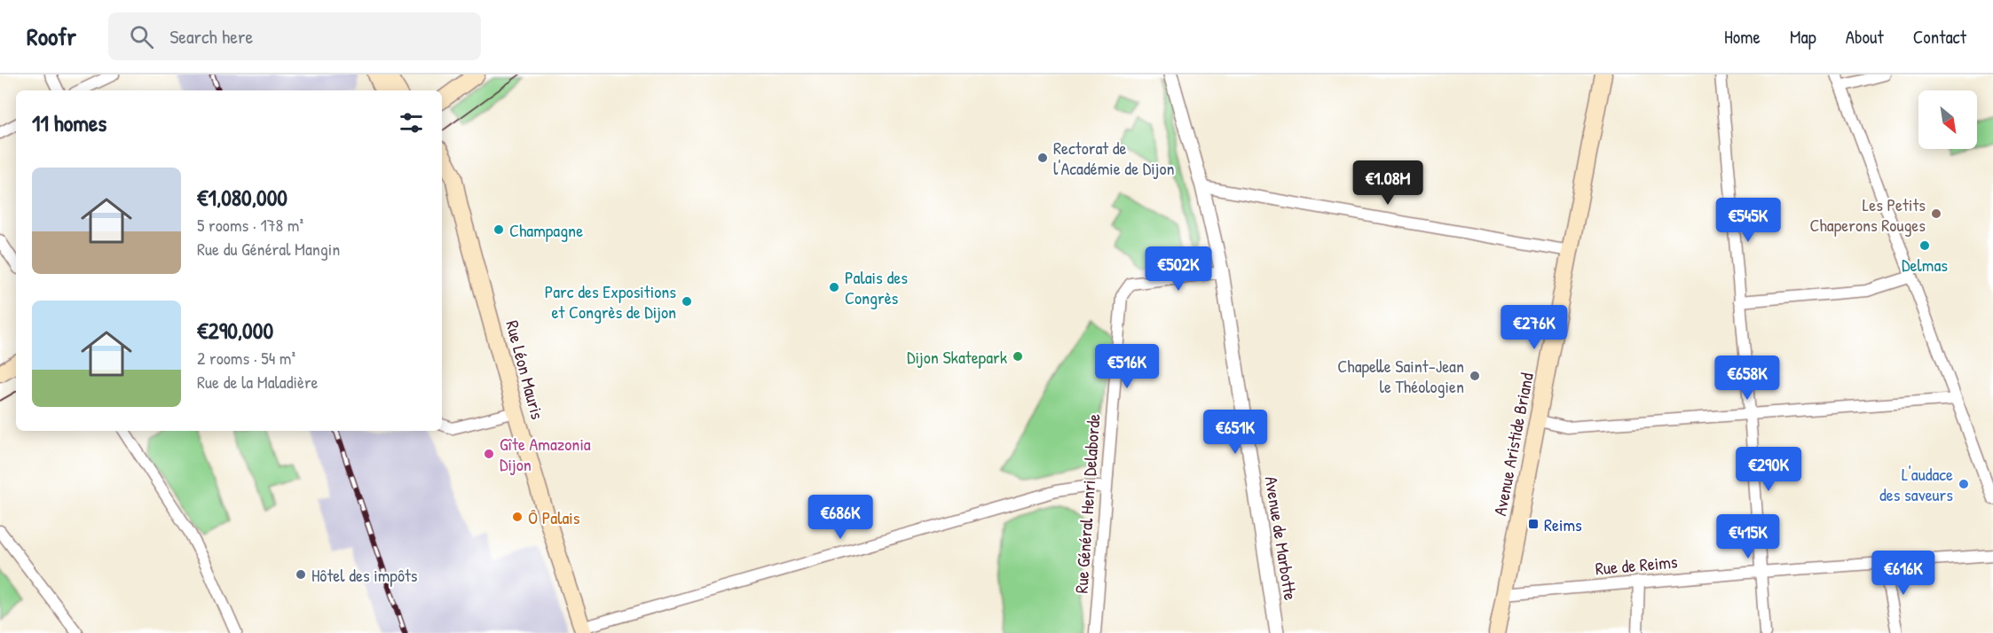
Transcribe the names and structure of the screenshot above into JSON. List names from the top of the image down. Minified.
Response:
{"streets":{"main road":["Rue Léon Mauris","Avenue Aristide Briand"],"street":["Rue Général Henri Delaborde","Avenue de Marbotte","Rue de Reims"]},"crossings":[["Avenue Aristide Briand","Rue de Reims"],["Rue Général Henri Delaborde","Avenue de Marbotte"]],"places":{"other":["Rectorat de l'Académie de Dijon","Les Petits Chaperons Rouges","Champagne","Delmas","Palais des Congrès","Parc des Expositions et Congrès de Dijon","Dijon Skatepark","Chapelle Saint-Jean le Théologien","Gîte Amazonia Dijon","L'audace des saveurs","Ô Palais","Hôtel des impôts"],"transit":["Reims"]},"north":"bottom right","page":{"header":"Roofr","search":"Search here","nav":["Home","Map","About","Contact"],"heading":"11 homes","list":[{"name":"€1,080,000","note":"5 rooms · 178 m² · Rue du Général Mangin"},{"name":"€290,000","note":"2 rooms · 54 m² · Rue de la Maladière"}],"price":["€1.08M","€545K","€502K","€276K","€516K","€658K","€651K","€290K","€686K","€415K","€616K"]}}
